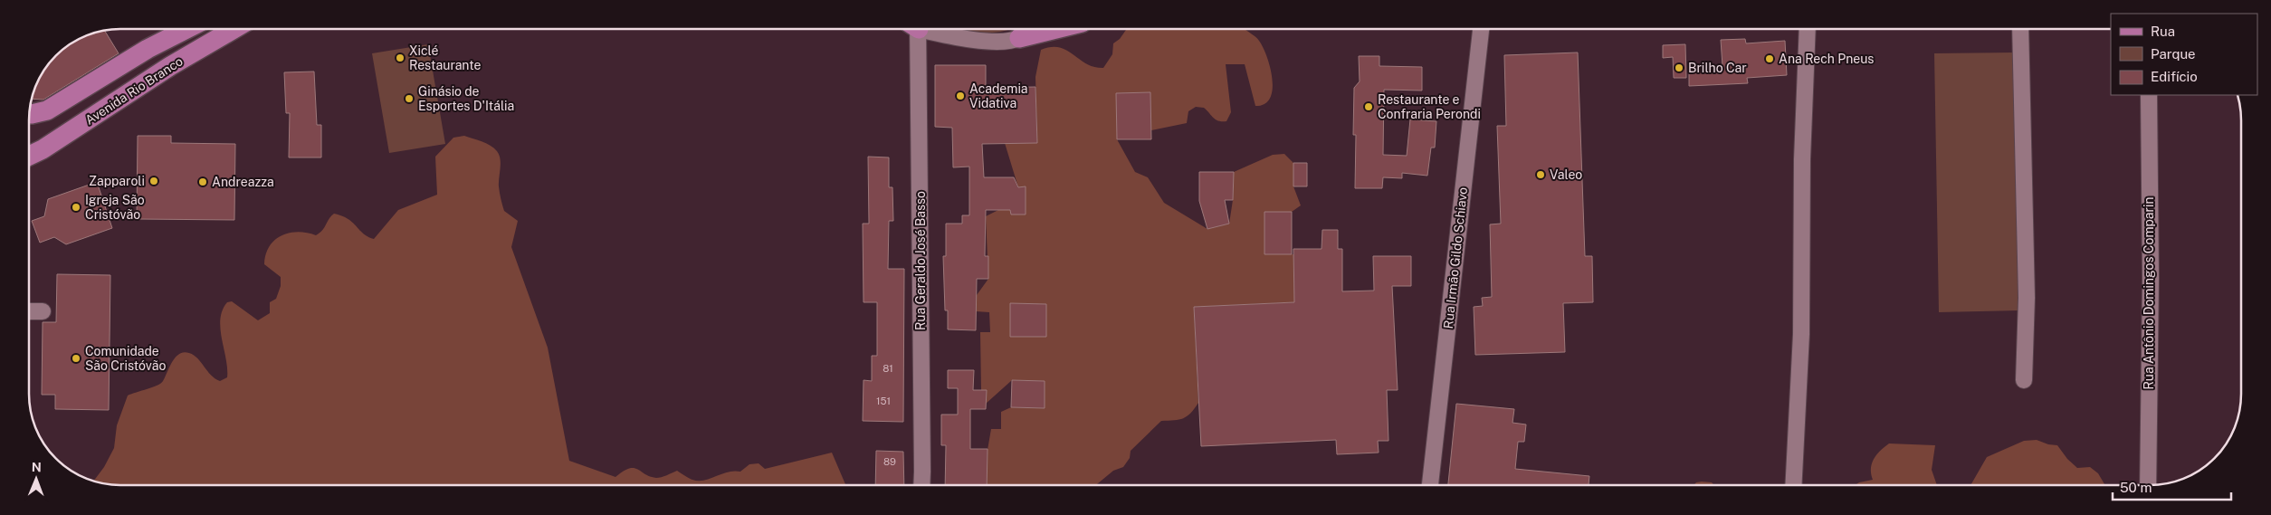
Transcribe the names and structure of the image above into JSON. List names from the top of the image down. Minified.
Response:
{"streets":{"main road":["Avenida Rio Branco"],"street":["Rua Irmão Gildo Schiavo","Rua Geraldo José Basso","Rua Antônio Domingos Comparin"]},"places":["Xiclé Restaurante","Ana Rech Pneus","Brilho Car","Academia Vidativa","Ginásio de Esportes D'Itália","Restaurante e Confraria Perondi","Valeo","Zapparoli","Andreazza","Igreja São Cristóvão","Comunidade São Cristóvão"],"house_numbers":["81","151","89"],"legend":["Rua","Parque","Edifício"],"scale_bar":"50 m","north":"top"}
